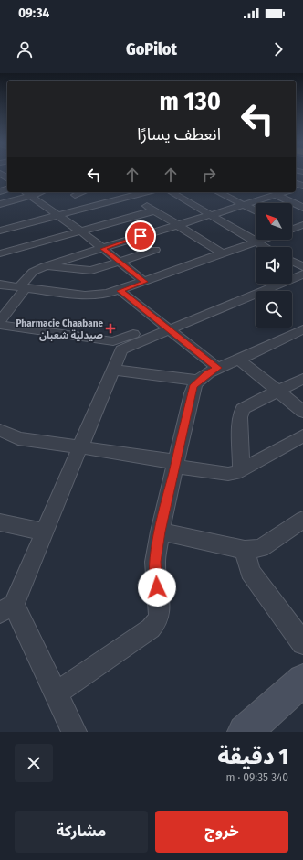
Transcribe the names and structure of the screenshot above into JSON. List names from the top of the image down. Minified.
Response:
{"places":{"health":["Pharmacie Chaabane صيدلية شعبان"]},"north":"top left","page":{"status":"09:34","header":"GoPilot","turn":["130 m","انعطف يسارًا"],"heading":["1 دقيقة","340 m · 09:35"],"buttons":["خروج","مشاركة"]}}
